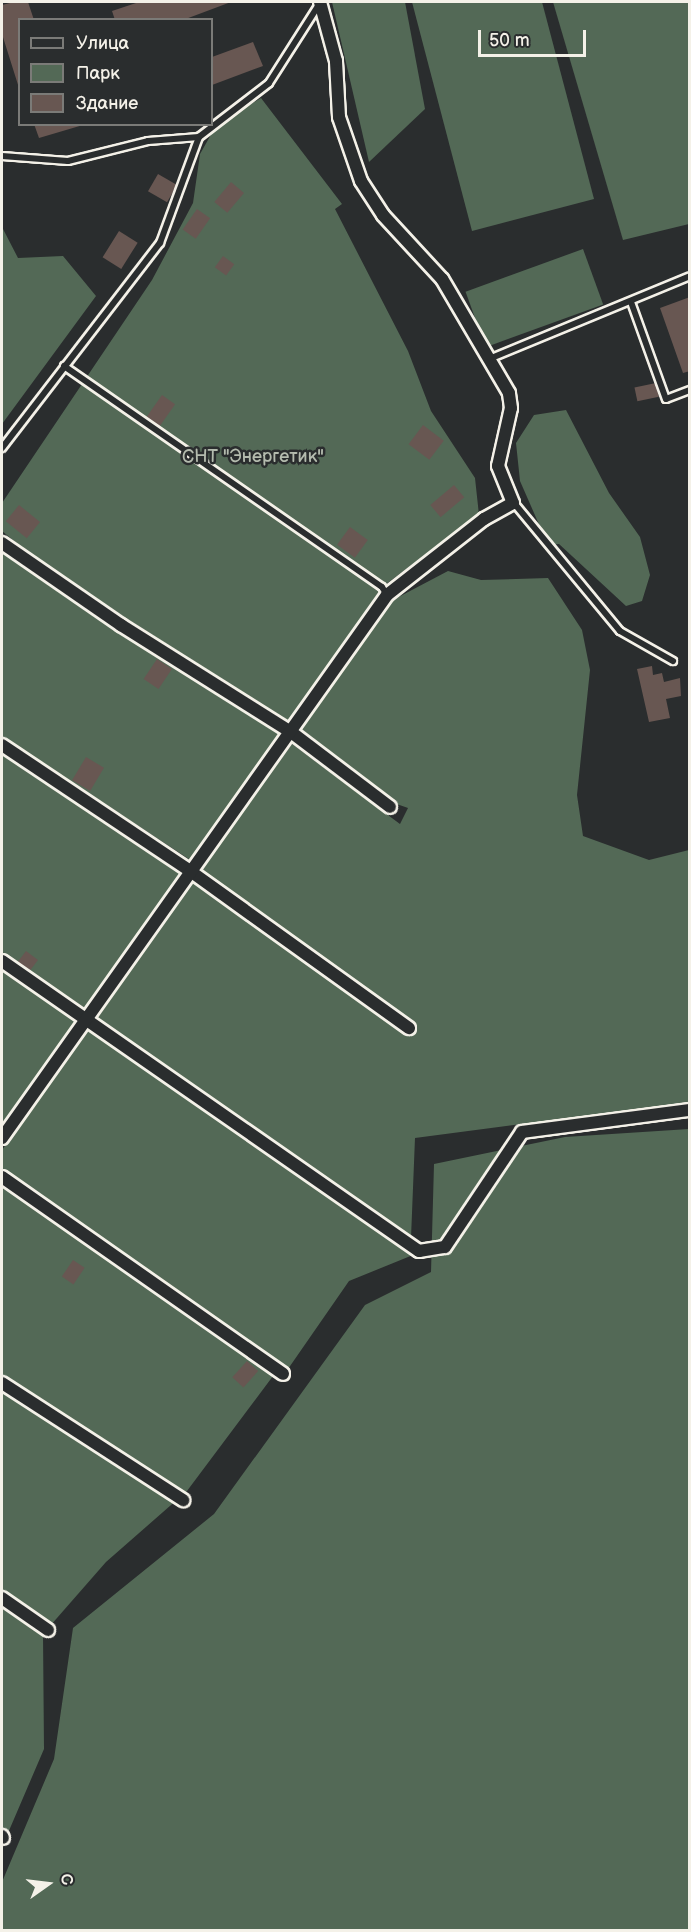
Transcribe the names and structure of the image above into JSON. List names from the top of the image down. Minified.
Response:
{"parks":["СНТ \"Энергетик\""],"legend":["Улица","Парк","Здание"],"scale_bar":"50 m","north":"right"}
